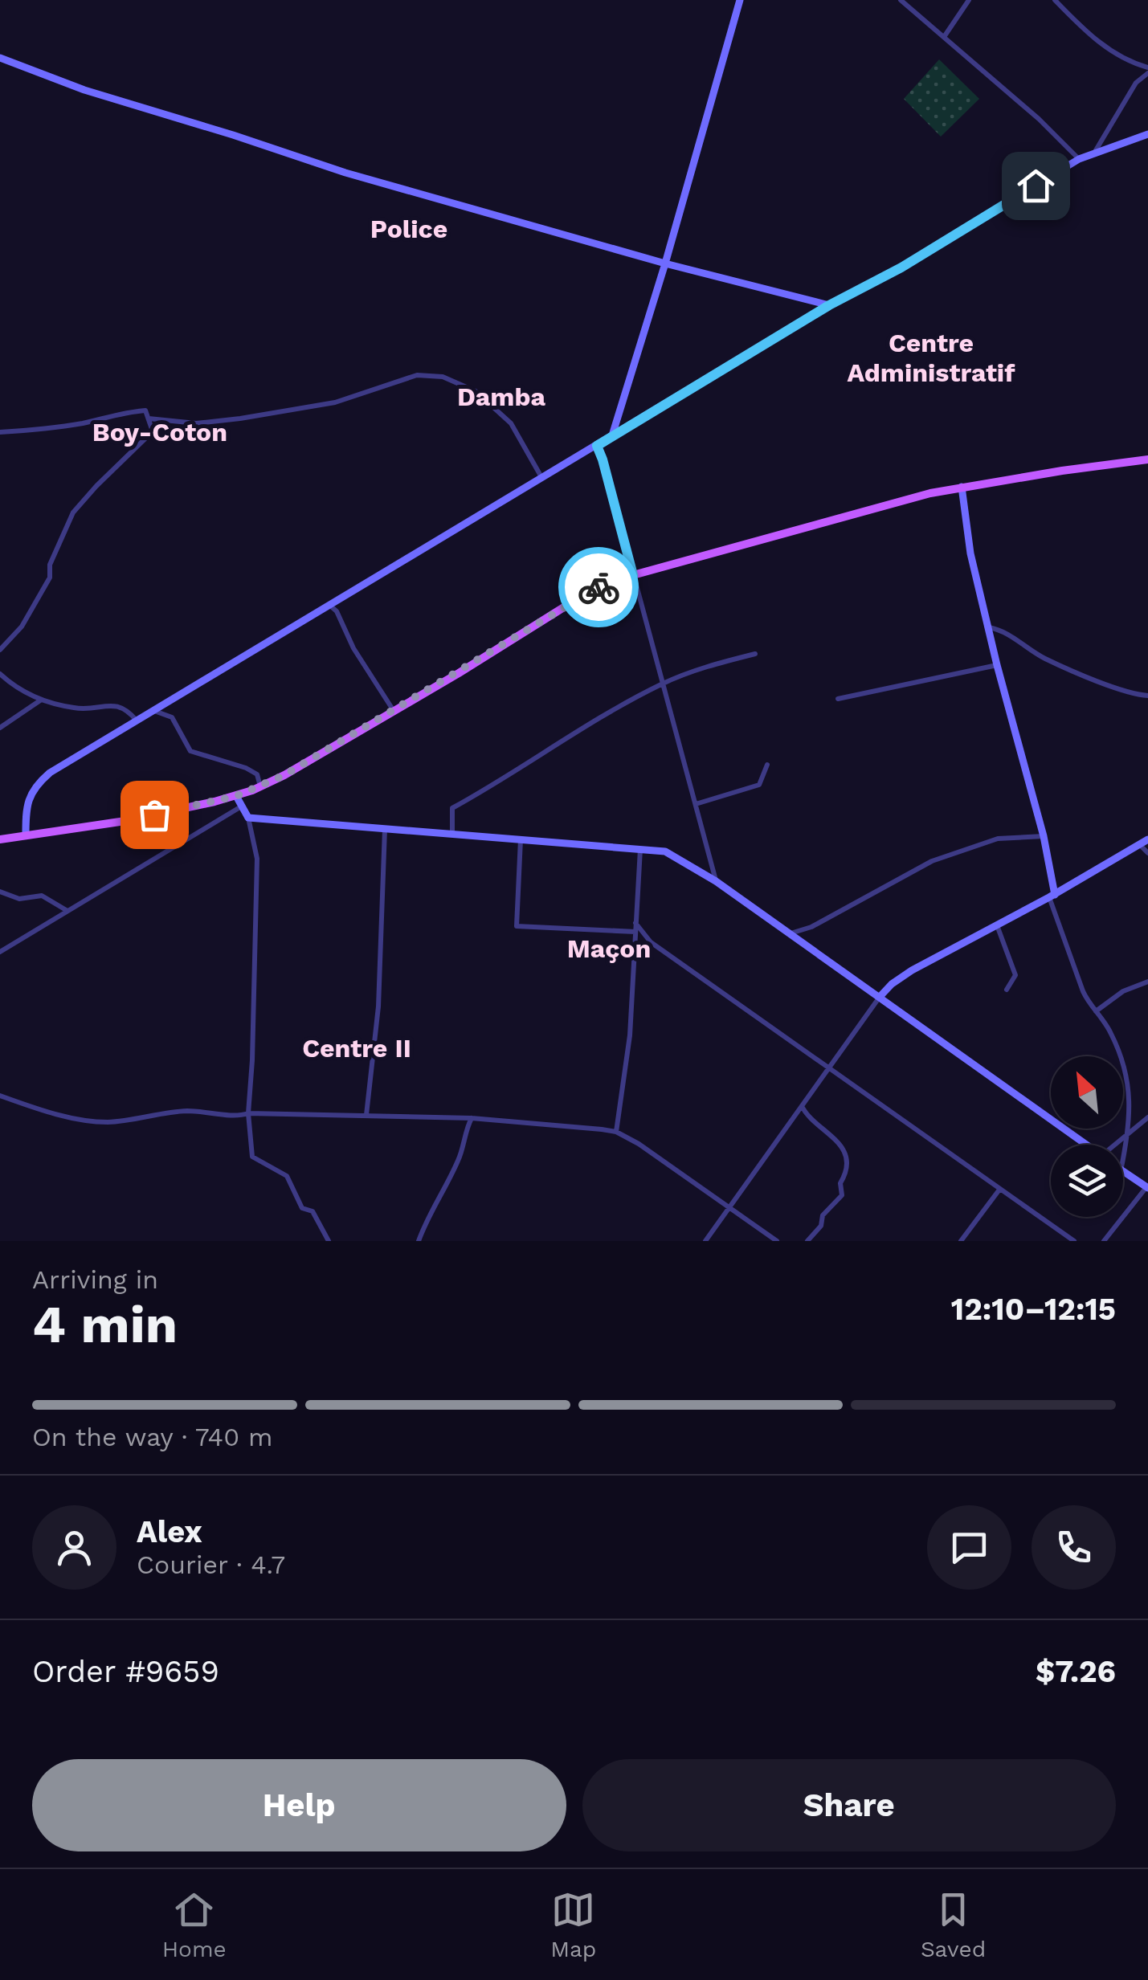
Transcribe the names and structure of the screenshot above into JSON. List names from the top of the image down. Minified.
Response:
{"districts":["Police","Centre Administratif","Damba","Boy-Coton","Maçon","Centre II"],"north":"top left","page":{"heading":["4 min","Arriving in","12:10–12:15"],"panel":["Alex","Courier · 4.7","Order #9659","$7.26"],"bar":"On the way · 740 m","buttons":["Help","Share"],"tabs":["Home","Map","Saved"]}}
